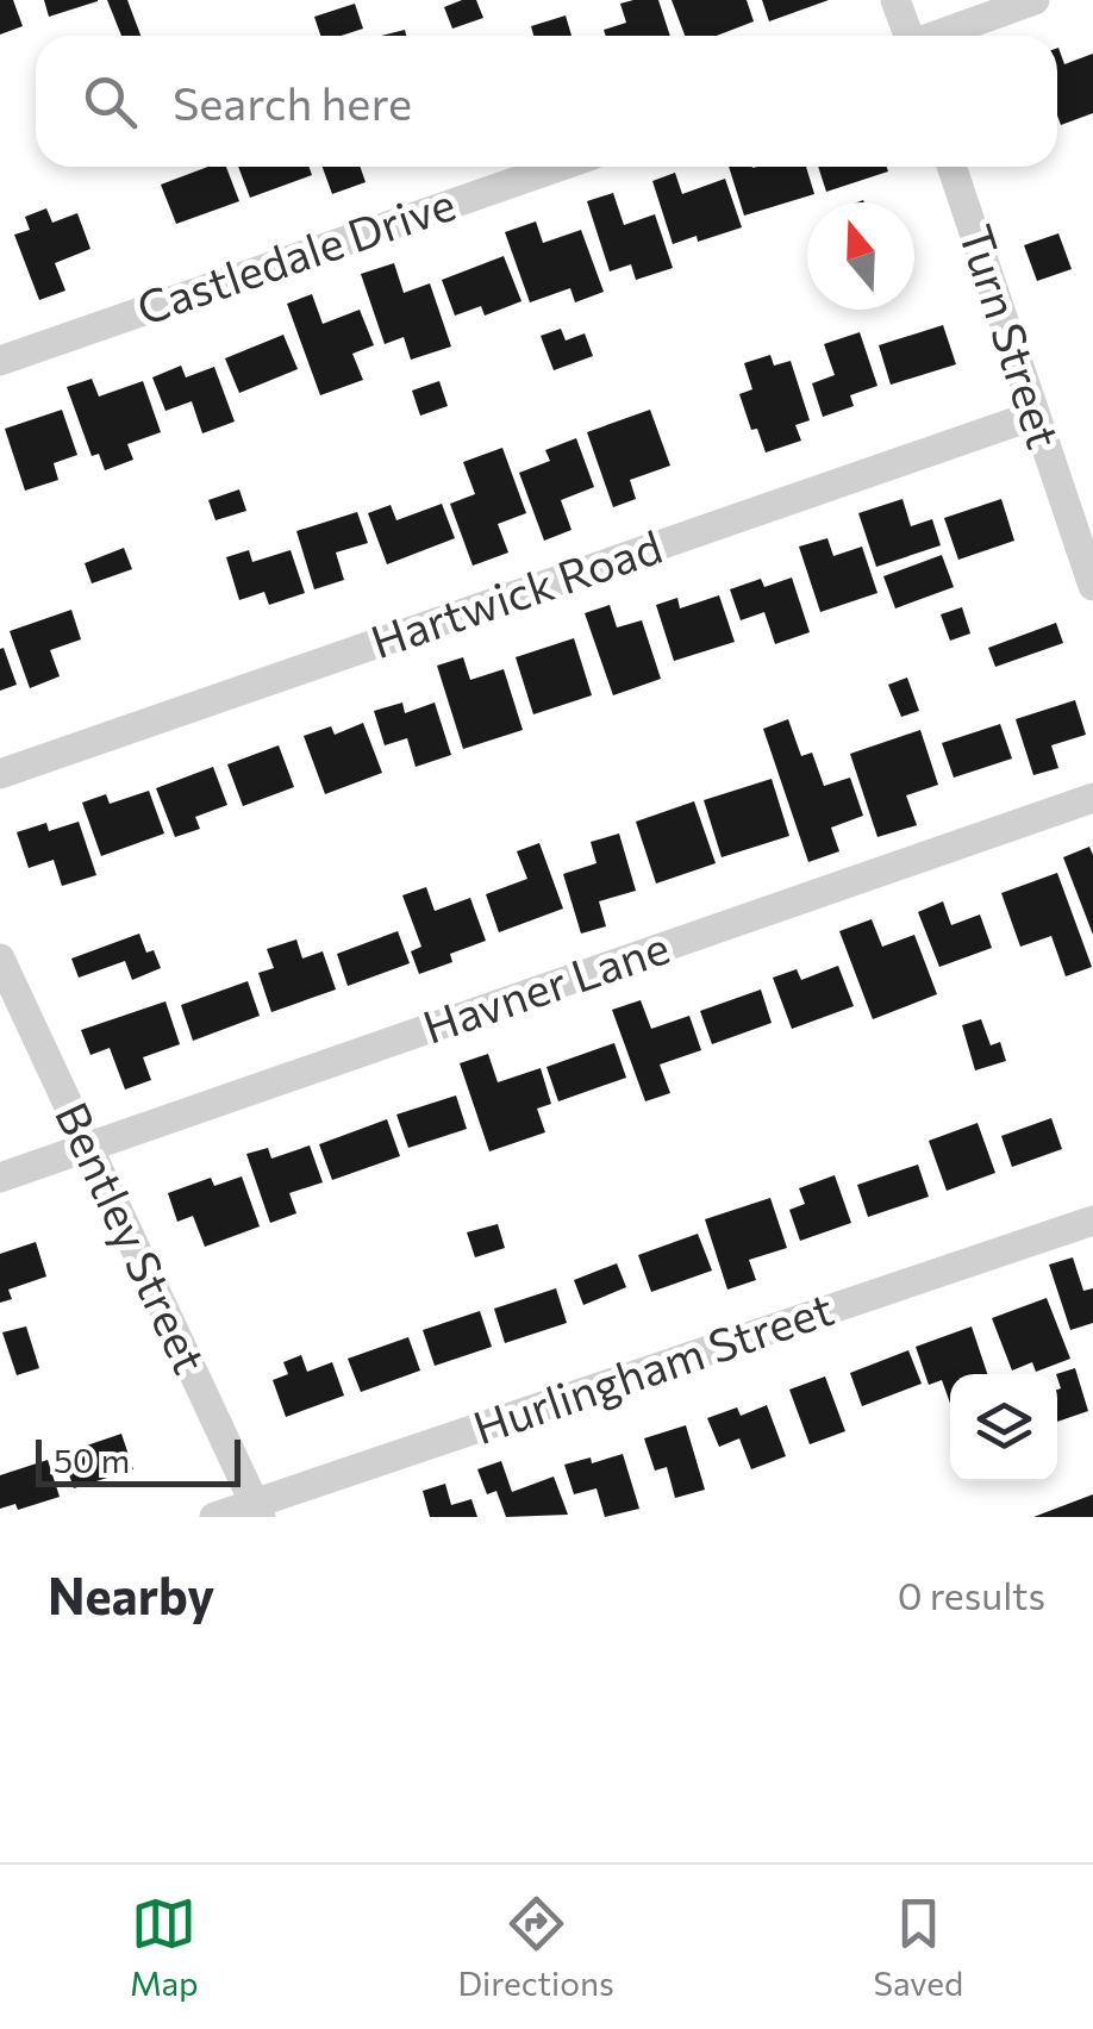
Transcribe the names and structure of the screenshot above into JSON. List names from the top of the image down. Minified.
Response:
{"streets":{"street":["Castledale Drive","Turn Street","Hartwick Road","Havner Lane","Bentley Street","Hurlingham Street"]},"crossings":[["Turn Street","Hartwick Road"],["Havner Lane","Bentley Street"],["Bentley Street","Hurlingham Street"]],"scale_bar":"50 m","north":"top","page":{"search":"Search here","scale":"50 m","heading":["Nearby","0 results"],"nav":["Map","Directions","Saved"]}}
